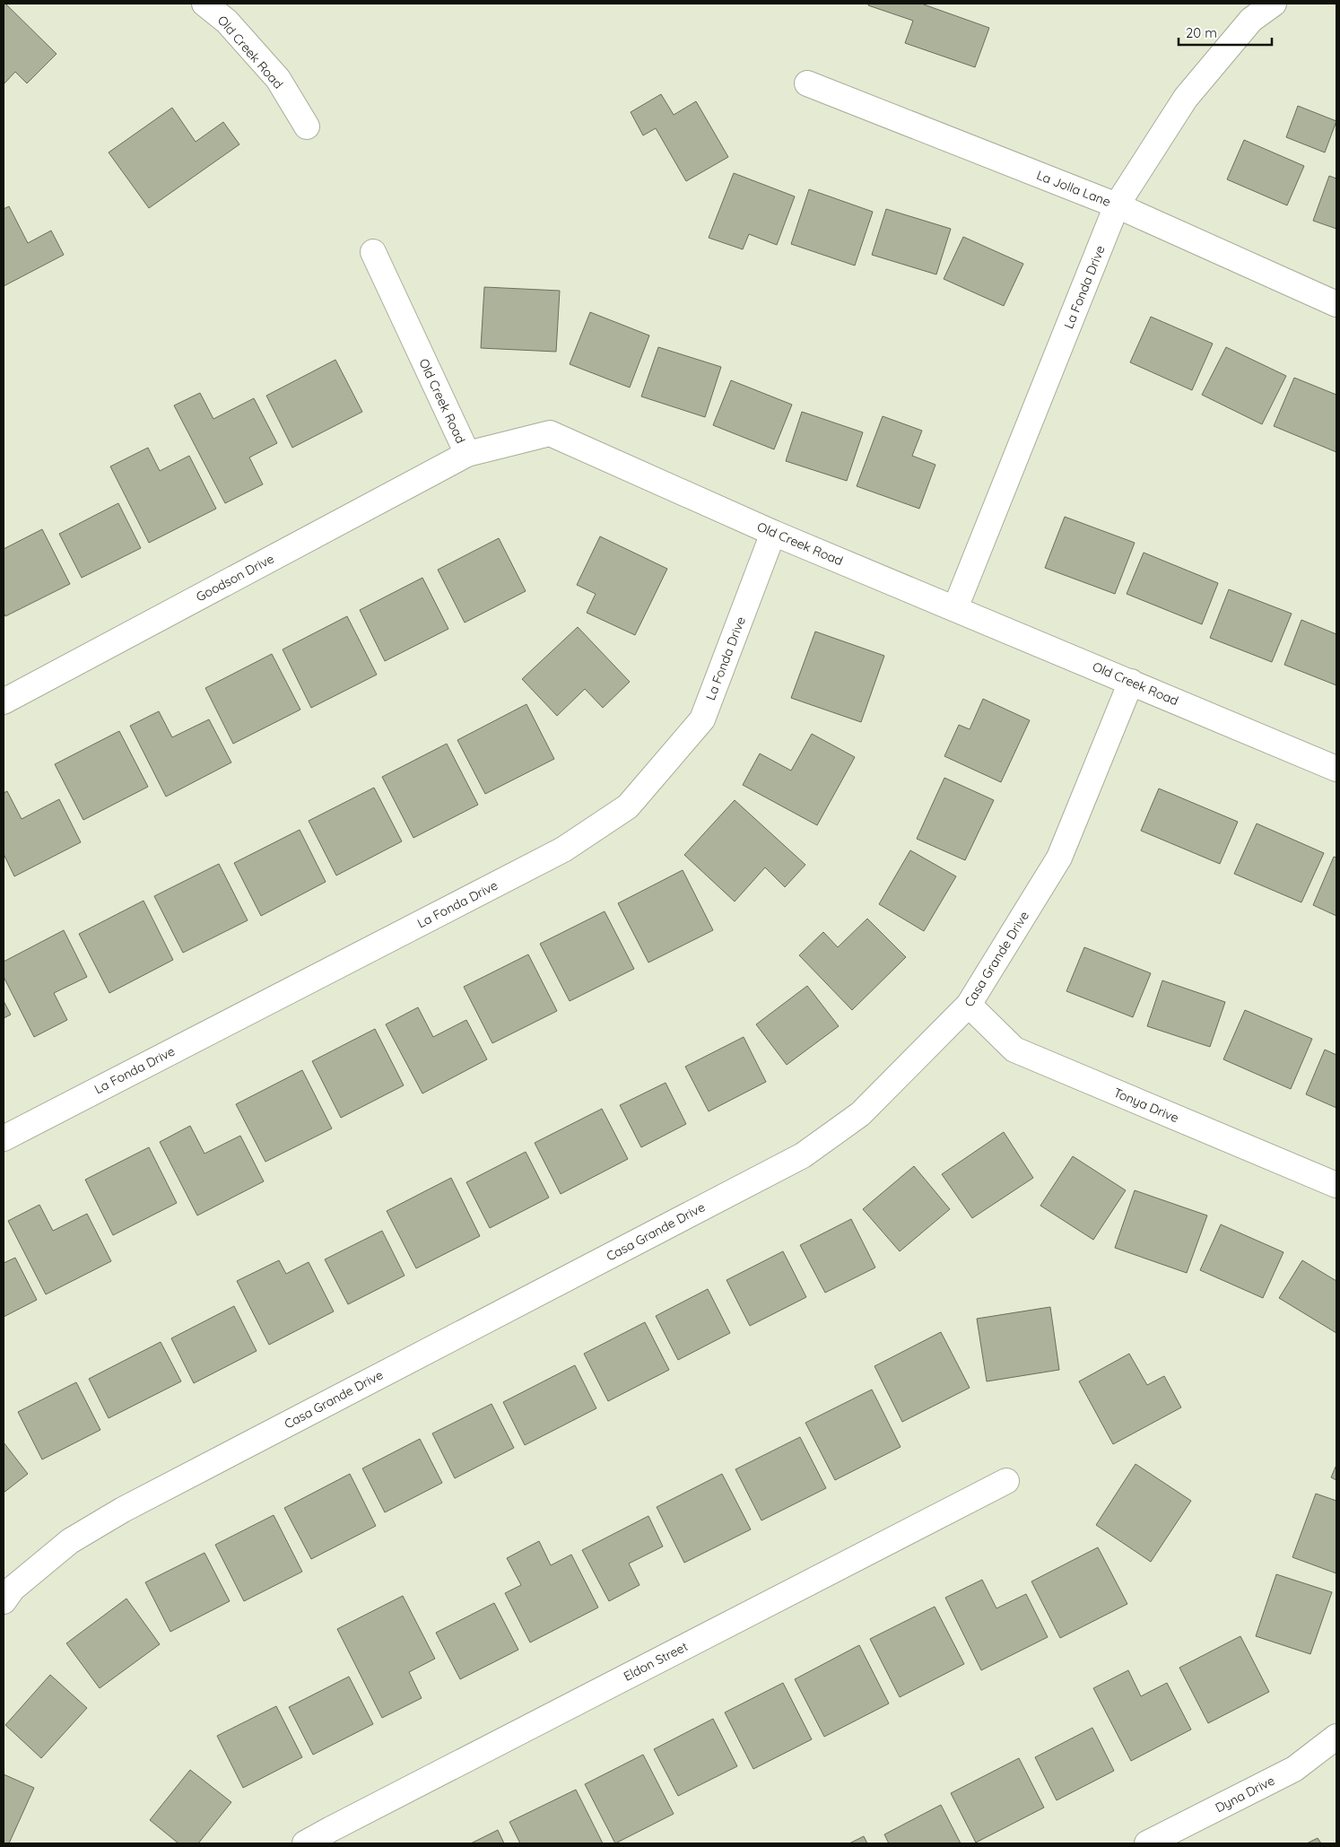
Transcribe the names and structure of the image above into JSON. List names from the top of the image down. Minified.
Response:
{"streets":{"street":["Old Creek Road","La Jolla Lane","La Fonda Drive","Goodson Drive","Casa Grande Drive","Tonya Drive","Eldon Street","Dyna Drive"]},"crossings":[["Old Creek Road","La Fonda Drive"],["Old Creek Road","Goodson Drive"],["Old Creek Road","Casa Grande Drive"],["La Jolla Lane","La Fonda Drive"],["Casa Grande Drive","Tonya Drive"]],"scale_bar":"20 m"}
